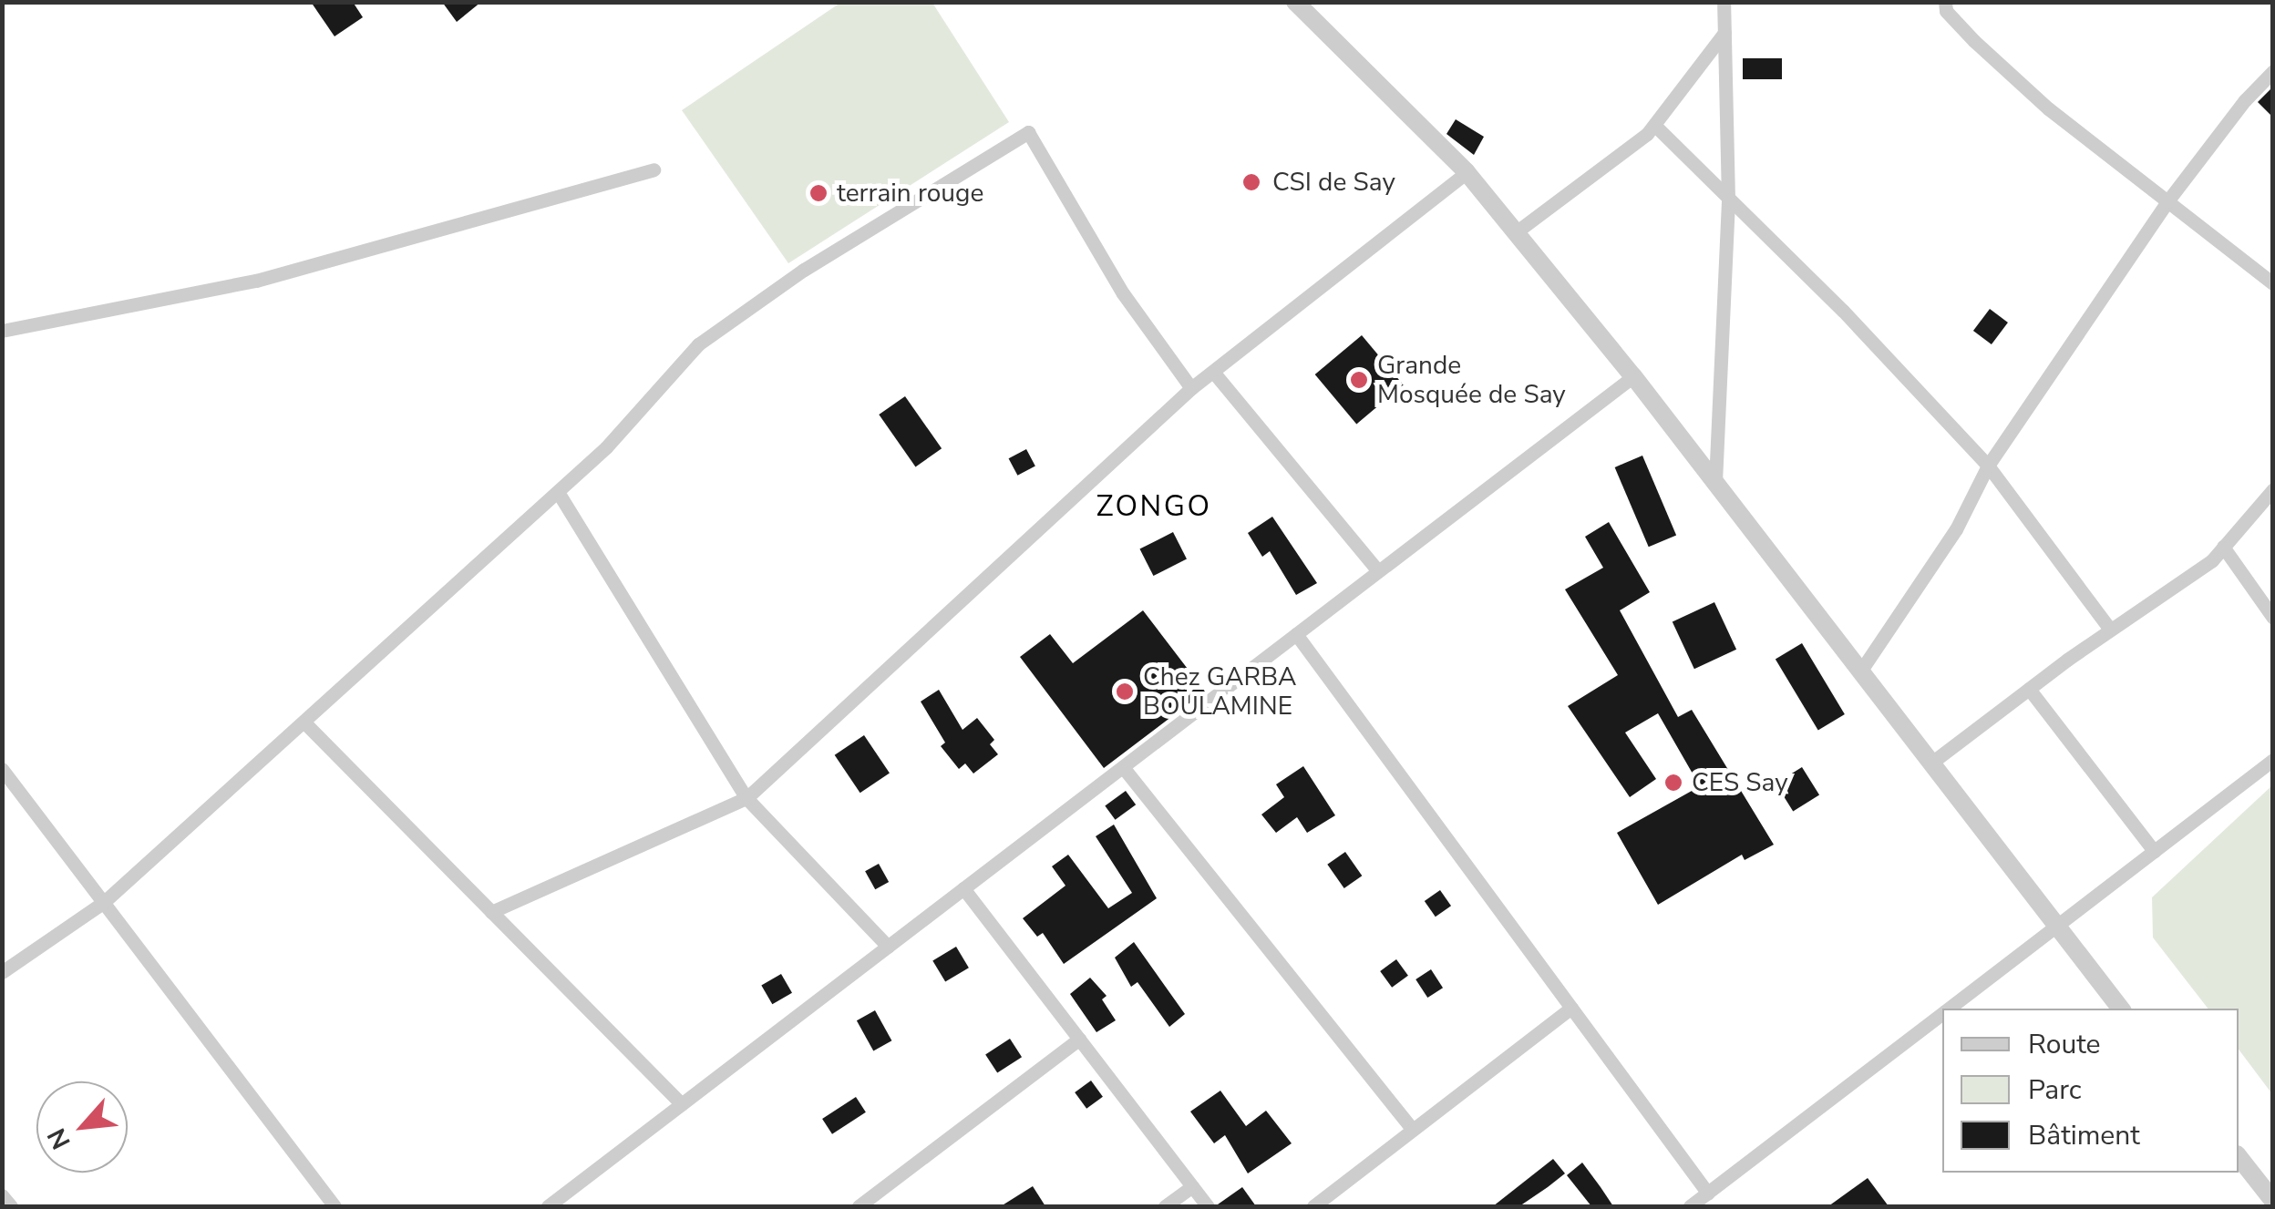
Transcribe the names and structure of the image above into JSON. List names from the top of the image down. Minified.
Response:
{"districts":["ZONGO"],"places":["CSI de Say","terrain rouge","Grande Mosquée de Say","Chez GARBA BOULAMINE","CES Say"],"legend":["Route","Parc","Bâtiment"],"north":"bottom left"}
